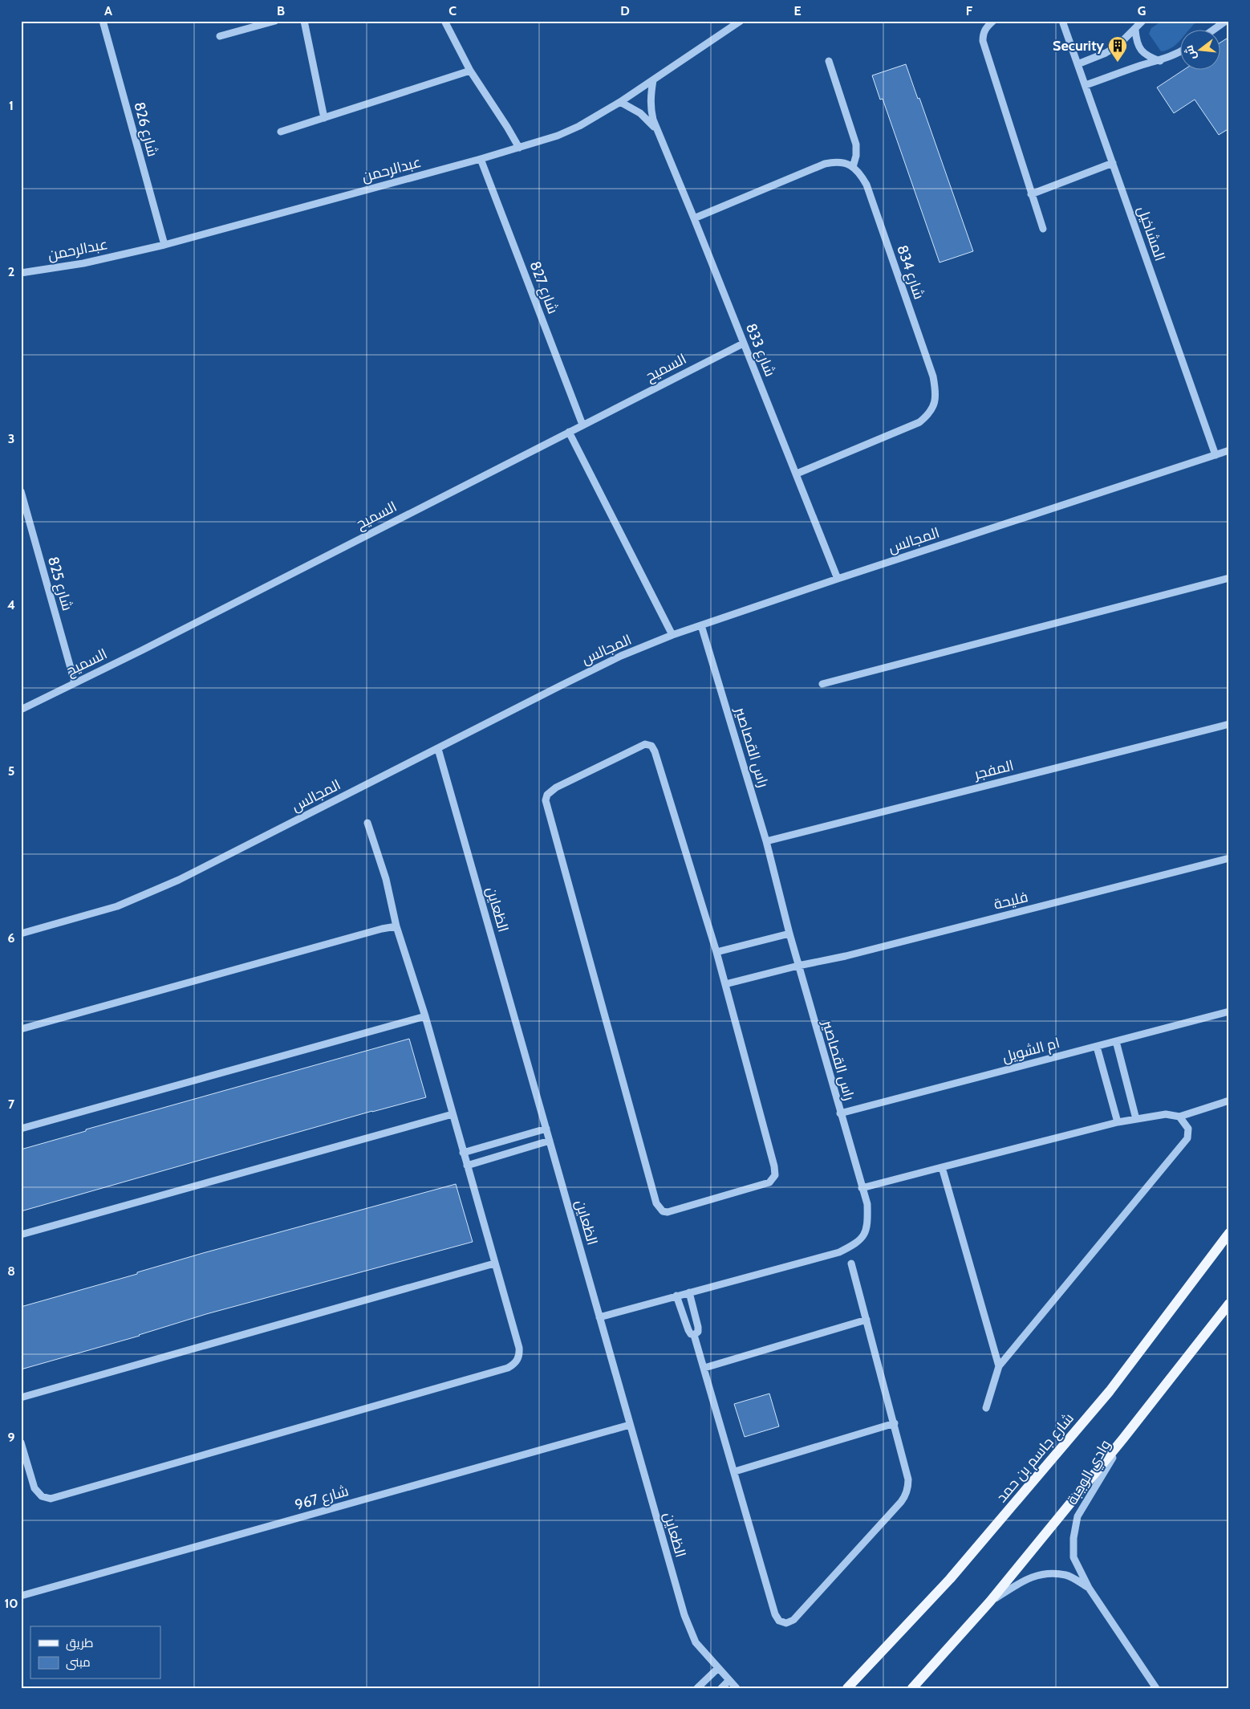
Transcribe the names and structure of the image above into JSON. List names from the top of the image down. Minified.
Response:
{"streets":{"main road":["شارع جاسم بن حمد"],"street":["شارع 826","عبدالرحمن","المشاخيل","شارع 834","شارع 827","شارع 833","السميح","المجالس","شارع 825","راس القصاصير","المفجر","فليحة","الظعاين","ام الشويل","وادي الوجبة","شارع 967"]},"crossings":[["شارع 826","عبدالرحمن"],["عبدالرحمن","شارع 827"],["عبدالرحمن","شارع 833"],["المشاخيل","المجالس"],["شارع 834","شارع 833"],["شارع 827","السميح"],["شارع 833","السميح"],["شارع 833","المجالس"],["السميح","شارع 825"],["المجالس","راس القصاصير"],["المجالس","الظعاين"],["راس القصاصير","المفجر"],["راس القصاصير","فليحة"],["راس القصاصير","الظعاين"],["راس القصاصير","ام الشويل"],["الظعاين","شارع 967"]],"places":{"building":["Security"]},"legend":["طريق","مبنى"],"north":"left","grid":{"columns":["A","B","C","D","E","F","G"],"rows":["1","2","3","4","5","6","7","8","9","10"]}}
